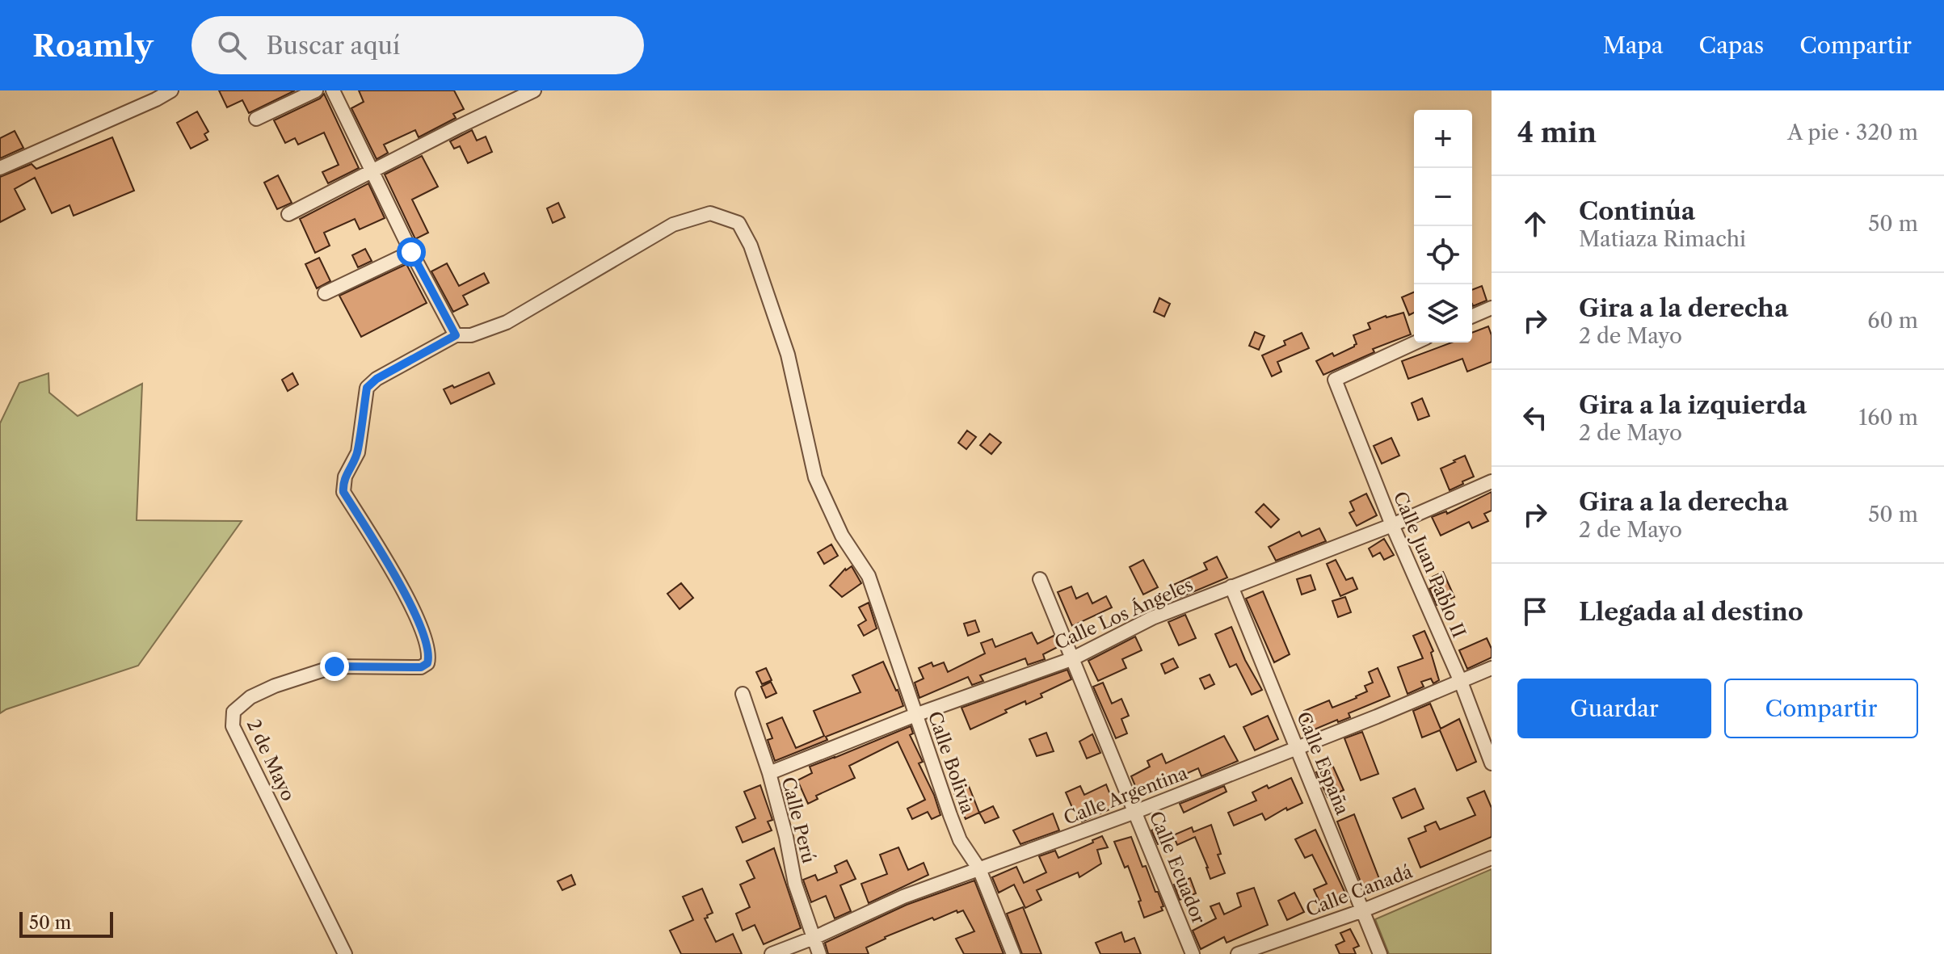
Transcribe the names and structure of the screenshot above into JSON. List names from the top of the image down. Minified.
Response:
{"streets":{"street":["Calle Juan Pablo II","Calle Los Ángeles","2 de Mayo","Calle Bolivia","Calle España","Calle Argentina","Calle Perú","Calle Ecuador","Calle Canadá"]},"crossings":[["Calle Juan Pablo II","Calle Los Ángeles"],["Calle Juan Pablo II","Calle Argentina"],["Calle Los Ángeles","Calle Bolivia"],["Calle Los Ángeles","Calle España"],["Calle Los Ángeles","Calle Perú"],["Calle Los Ángeles","Calle Ecuador"],["2 de Mayo","Calle Bolivia"],["Calle Bolivia","Calle Argentina"],["Calle España","Calle Argentina"],["Calle España","Calle Canadá"],["Calle Argentina","Calle Perú"],["Calle Argentina","Calle Ecuador"]],"scale_bar":"50 m","page":{"header":"Roamly","search":"Buscar aquí","nav":["Mapa","Capas","Compartir"],"heading":["4 min","A pie · 320 m"],"map_buttons":["+","−"],"list":[["Continúa","Matiaza Rimachi","50 m"],["Gira a la derecha","2 de Mayo","60 m"],["Gira a la izquierda","2 de Mayo","160 m"],["Gira a la derecha","2 de Mayo","50 m"],"Llegada al destino"],"buttons":["Guardar","Compartir"],"scale":"50 m"}}
